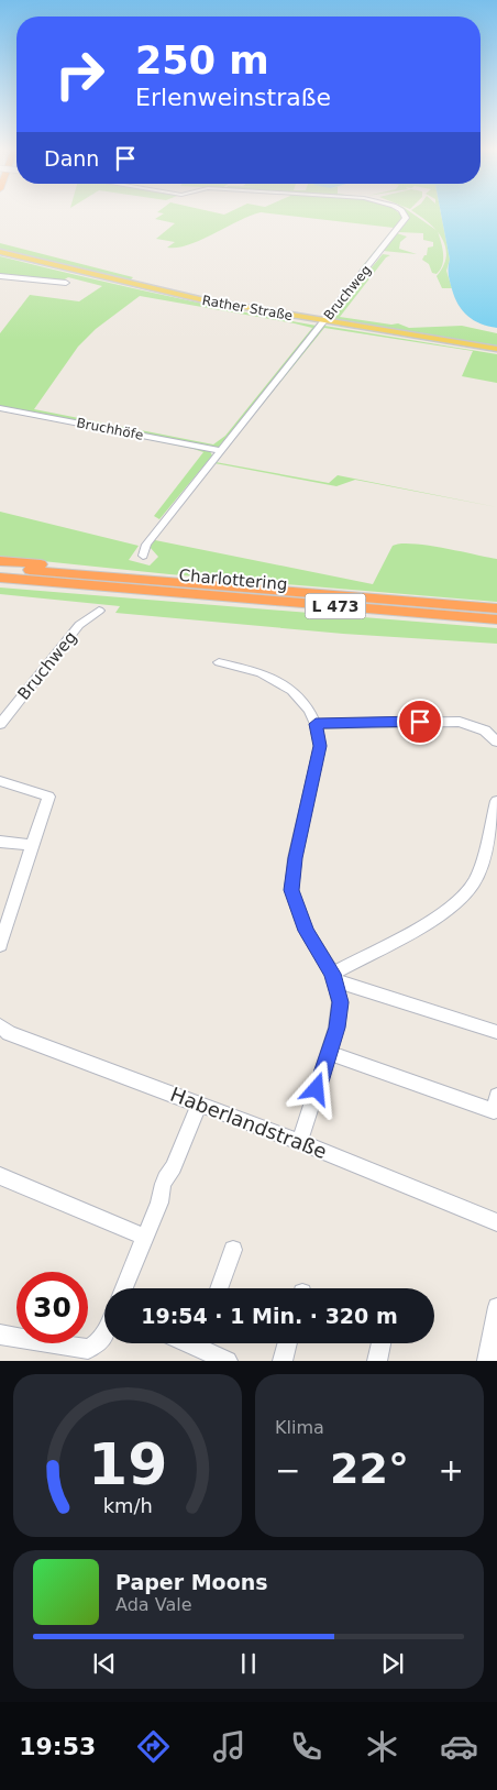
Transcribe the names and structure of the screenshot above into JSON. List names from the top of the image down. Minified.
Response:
{"streets":{"highway":["Charlottering","L 473"],"main road":["Rather Straße"],"street":["Bruchweg","Bruchhöfe","Haberlandstraße"]},"crossings":[["Bruchweg","Rather Straße"],["Bruchweg","Bruchhöfe"]],"page":{"turn":["250 m","Erlenweinstraße"],"then":"Dann","limit":"30","trip":"19:54 · 1 Min. · 320 m","tile":"Klima","heat":["−","22°","+"],"song":["Paper Moons","Ada Vale"],"tabs":"19:53","gauge":["19","km/h"]}}
